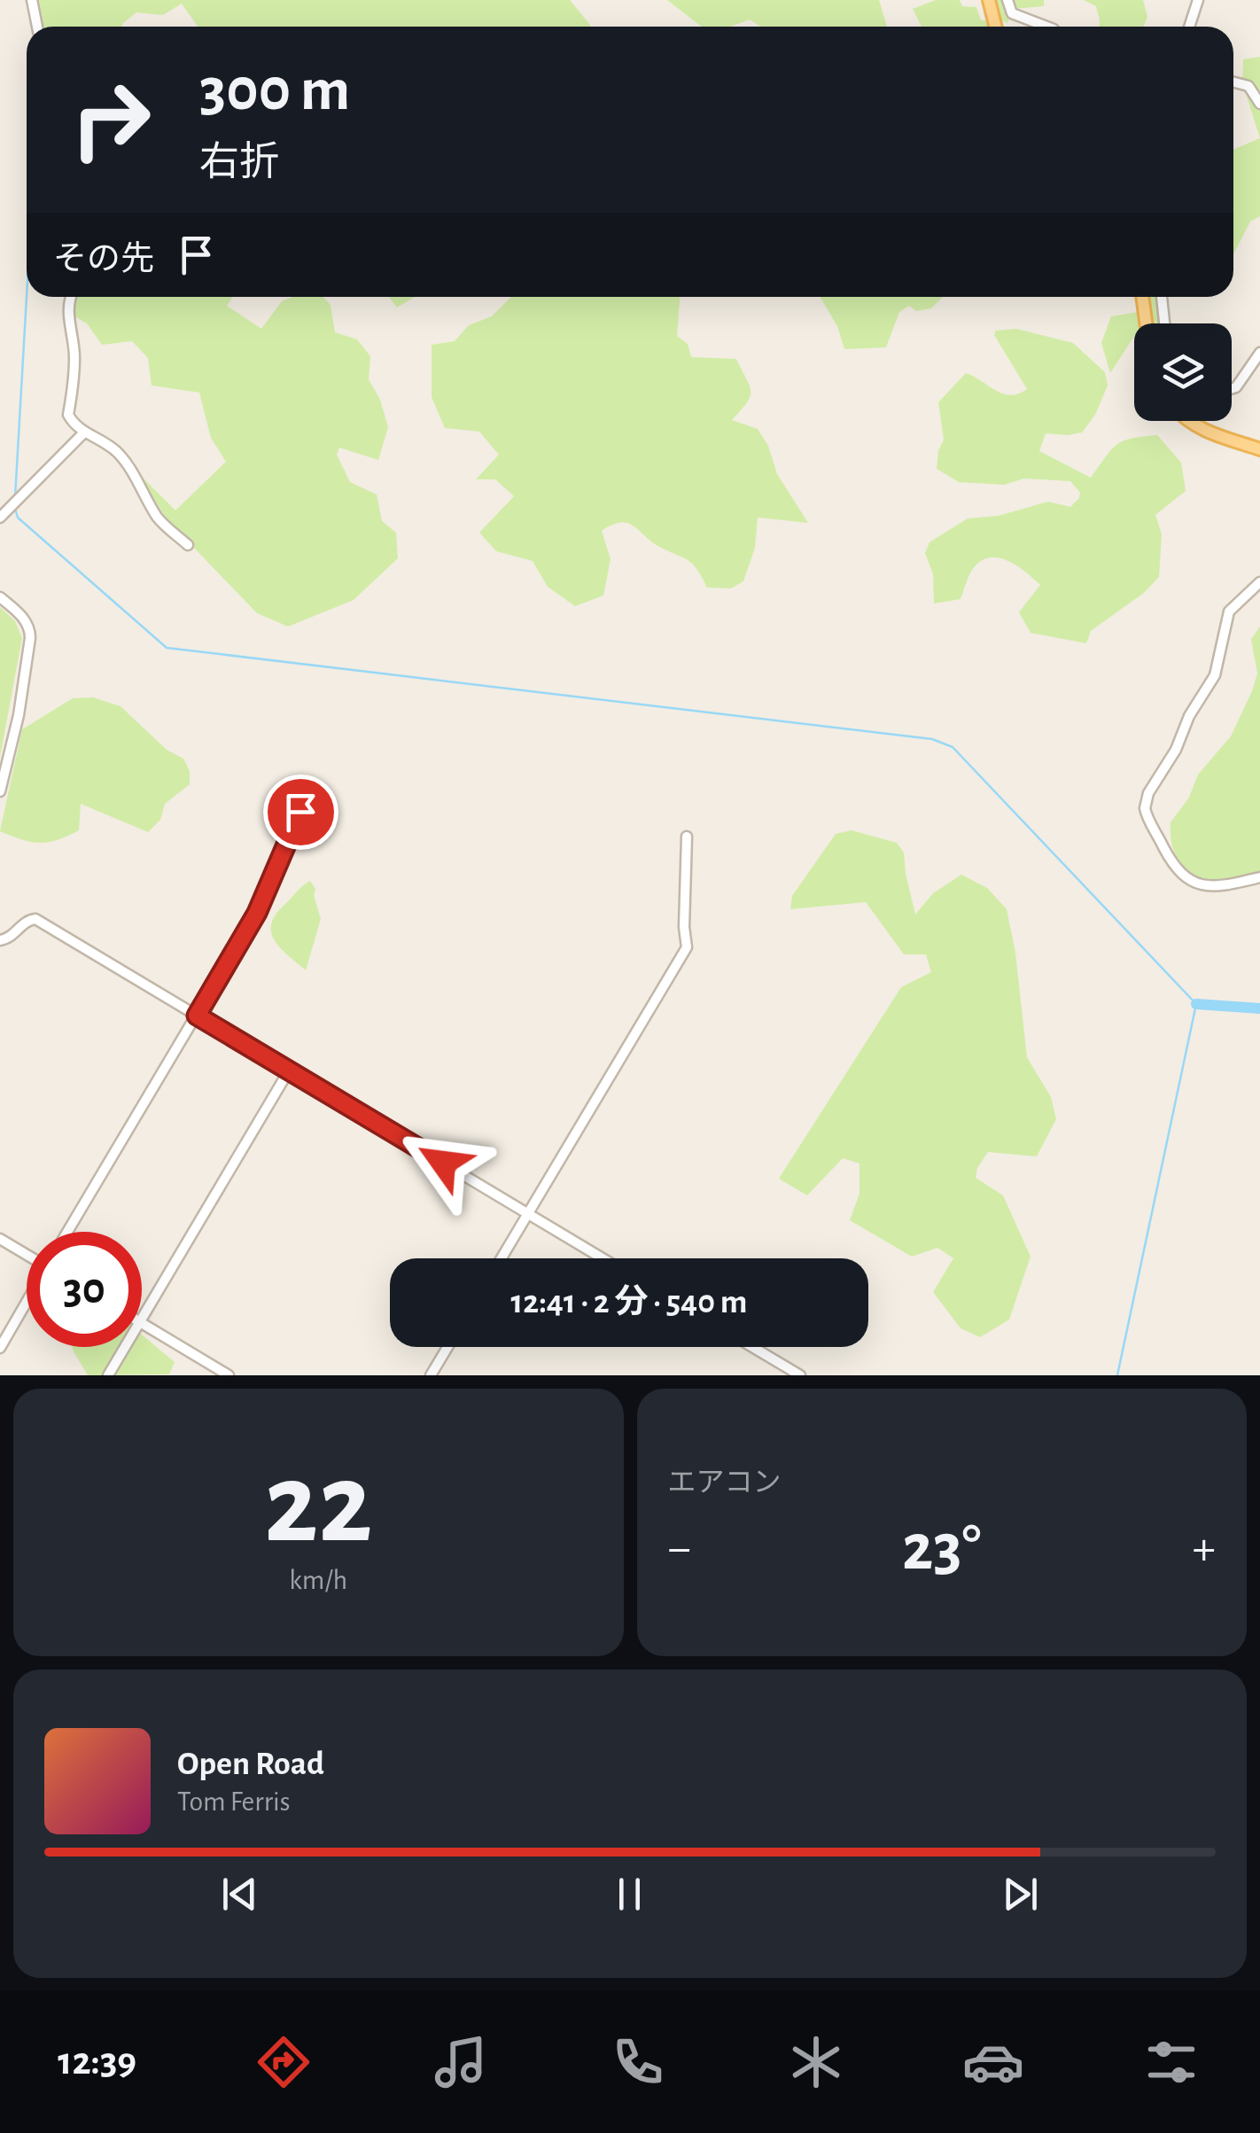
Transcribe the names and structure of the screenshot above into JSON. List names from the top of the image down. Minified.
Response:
{"page":{"turn":["300 m","右折"],"then":"その先","limit":"30","trip":"12:41 · 2 分 · 540 m","tile":[["22","km/h"],"エアコン"],"heat":["−","23°","+"],"song":["Open Road","Tom Ferris"],"tabs":"12:39"}}
